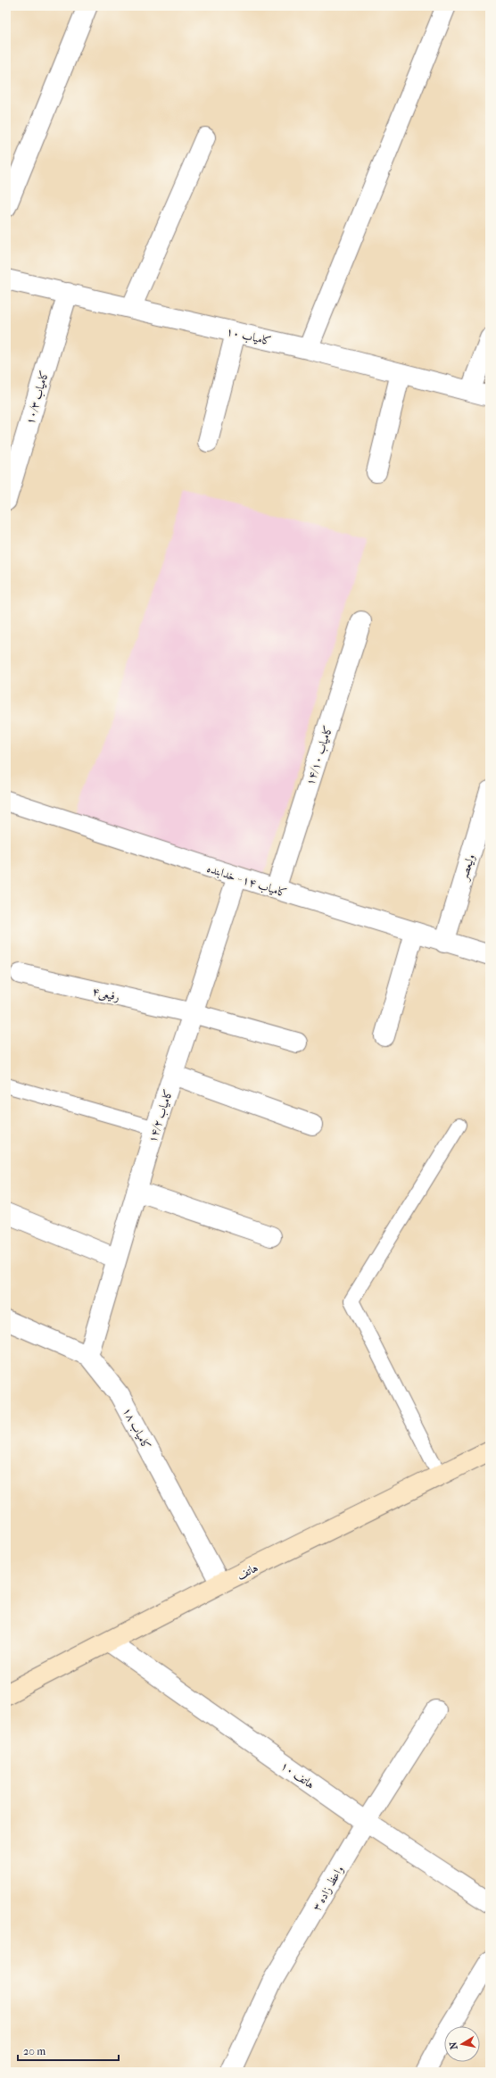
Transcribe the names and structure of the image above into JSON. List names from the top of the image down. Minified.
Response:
{"streets":{"street":["کامیاب ۱۰","کامیاب ۱۰/۳","کامیاب ۱۴/۱۰","ولیعصر","کامیاب ۱۴ - خدابنده","رفیعی۴","کامیاب ۱۴/۲","کامیاب ۱۸","هاتف","هاتف ۱۰","واعظ زاده ۳"]},"crossings":[["کامیاب ۱۰","کامیاب ۱۰/۳"],["کامیاب ۱۴/۱۰","کامیاب ۱۴ - خدابنده"],["ولیعصر","کامیاب ۱۴ - خدابنده"],["کامیاب ۱۴ - خدابنده","کامیاب ۱۴/۲"],["رفیعی۴","کامیاب ۱۴/۲"],["کامیاب ۱۴/۲","کامیاب ۱۸"],["کامیاب ۱۸","هاتف"],["هاتف","هاتف ۱۰"],["هاتف ۱۰","واعظ زاده ۳"]],"scale_bar":"20 m","north":"left"}
